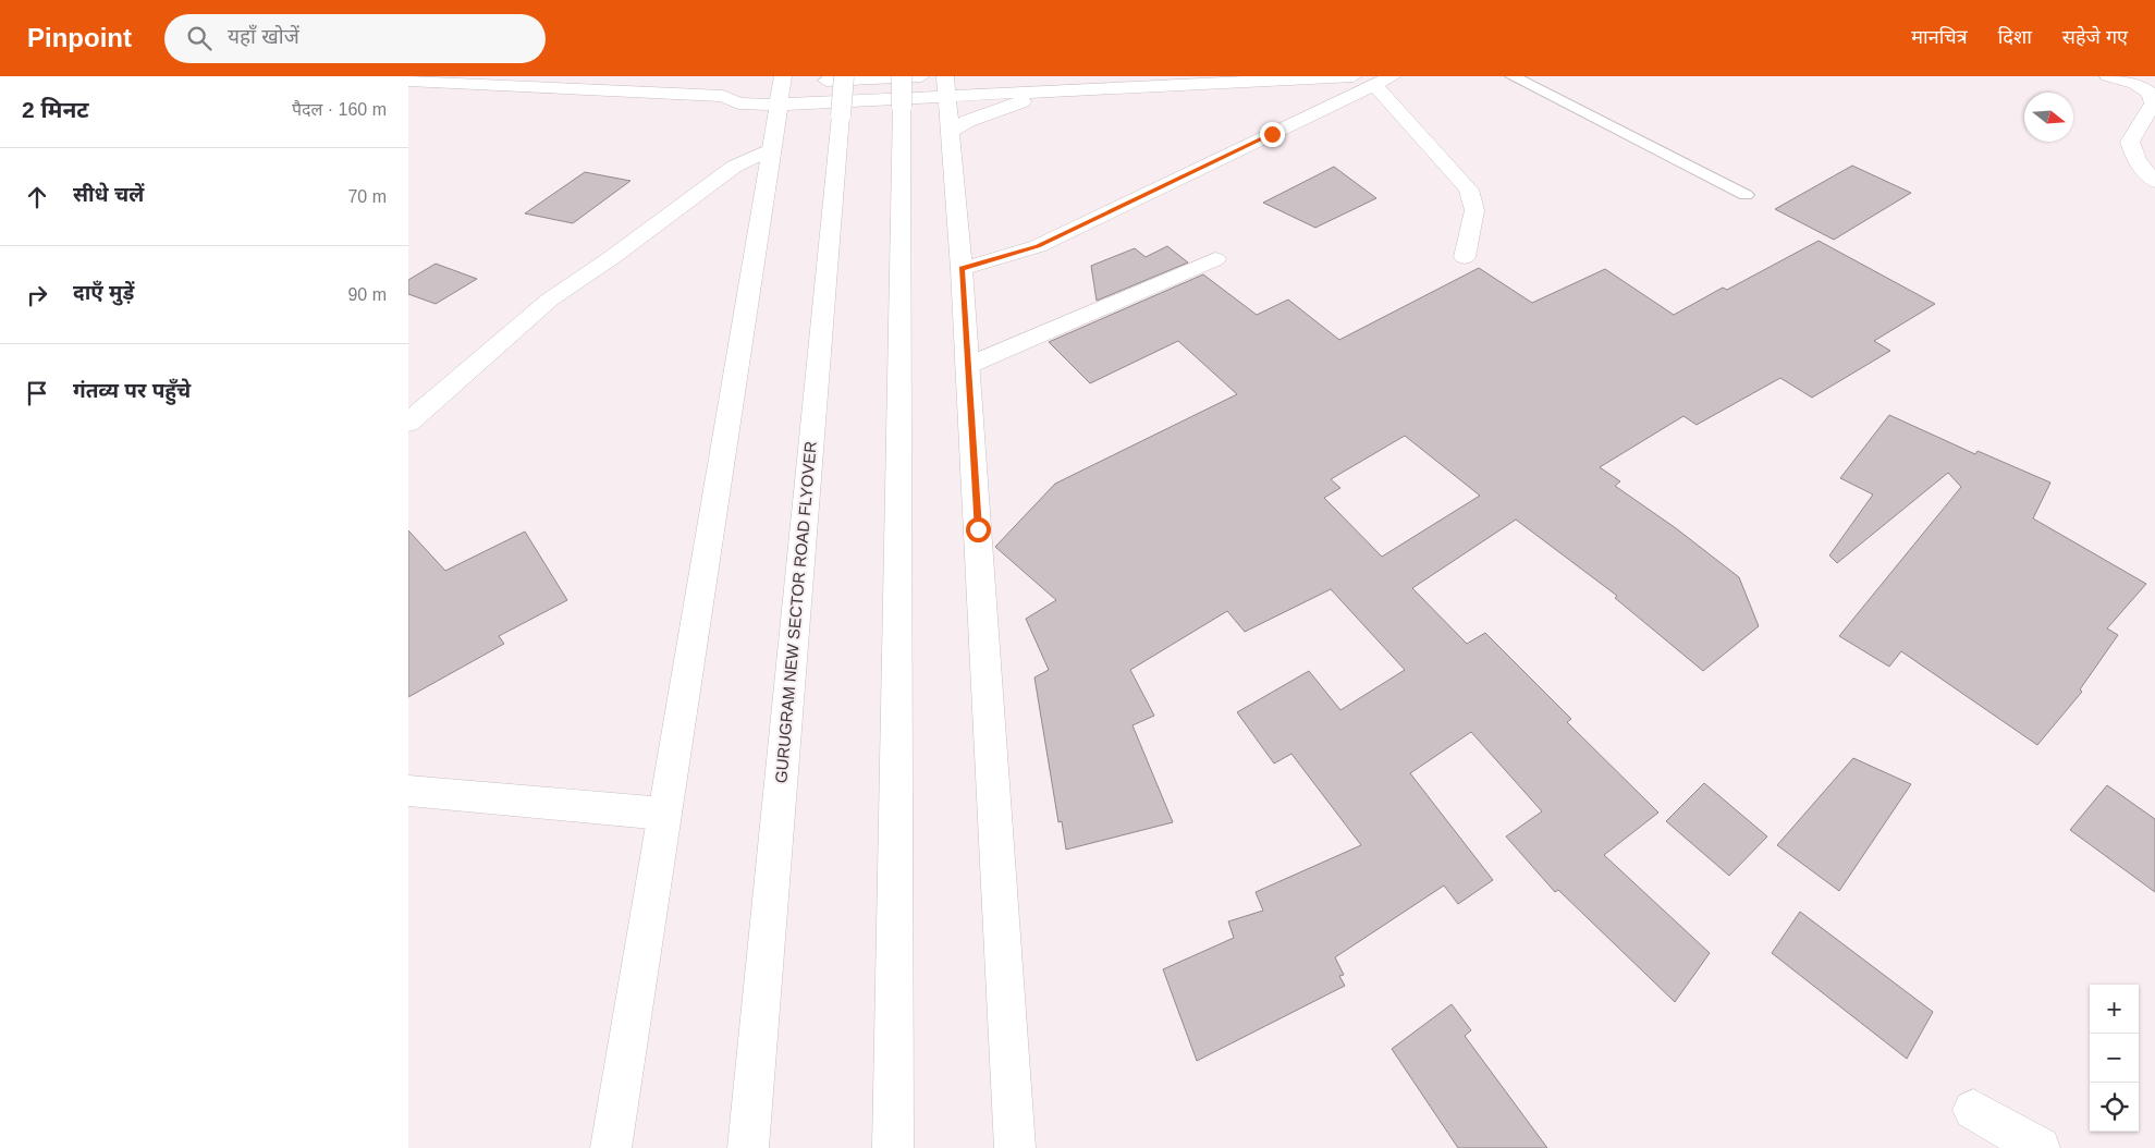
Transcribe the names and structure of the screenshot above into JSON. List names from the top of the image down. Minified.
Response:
{"streets":{"main road":["GURUGRAM NEW SECTOR ROAD FLYOVER"]},"north":"right","page":{"header":"Pinpoint","search":"यहाँ खोजें","nav":["मानचित्र","दिशा","सहेजे गए"],"heading":["2 मिनट","पैदल · 160 m"],"list":[["सीधे चलें","70 m"],["दाएँ मुड़ें","90 m"],"गंतव्य पर पहुँचे"],"map_buttons":["+","−"]}}
